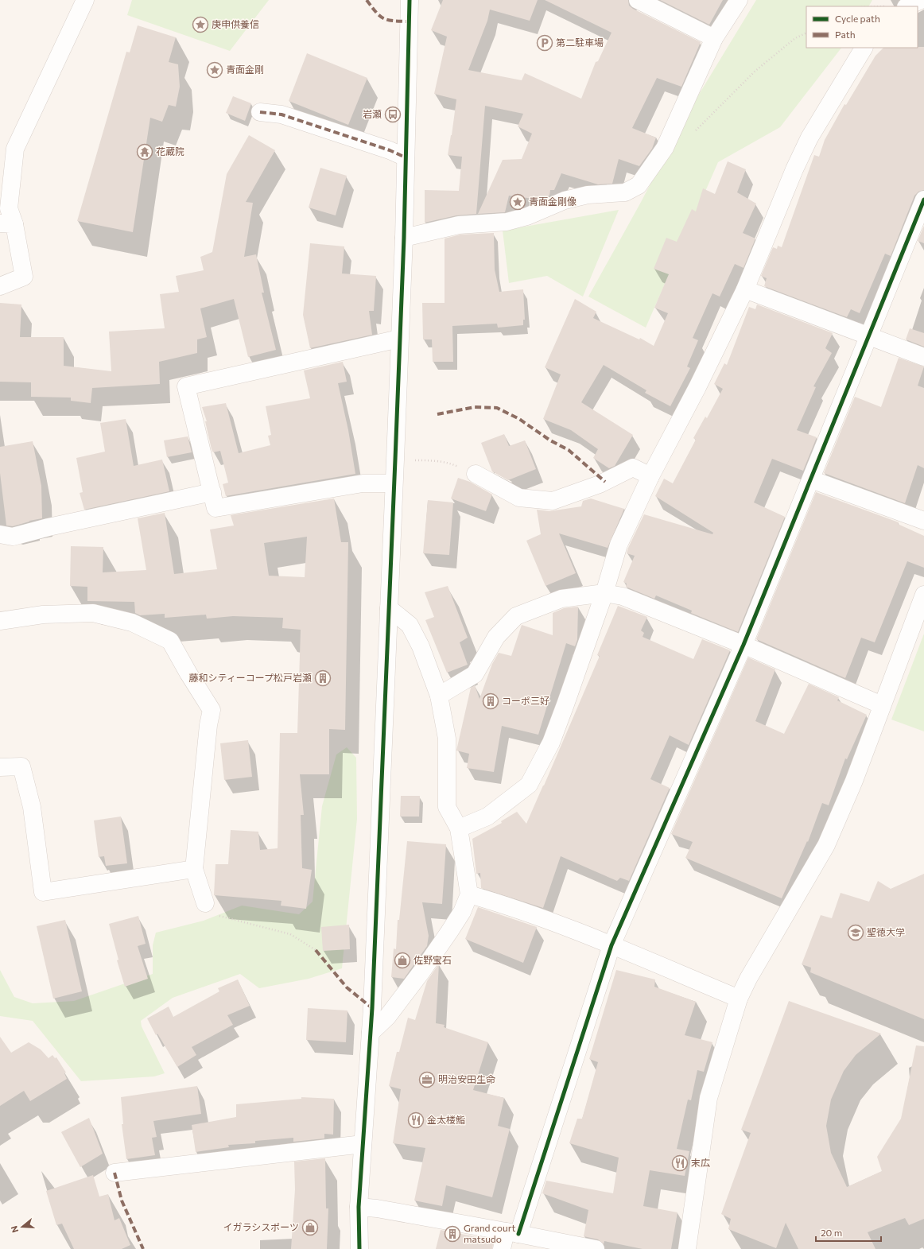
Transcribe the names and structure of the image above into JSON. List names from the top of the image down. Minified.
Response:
{"places":{"place":["庚申供養信","青面金剛","青面金剛像"],"parking":["第二駐車場"],"bus stop":["岩瀬"],"temple":["花蔵院"],"building":["藤和シティーコープ松戸岩瀬","コーポ三好","Grand court matsudo"],"school or university":["聖徳大学"],"shop":["佐野宝石","イガラシスポーツ"],"office":["明治安田生命"],"restaurant":["金太楼鮨","末広"]},"legend":["Cycle path","Path"],"scale_bar":"20 m","north":"left"}
